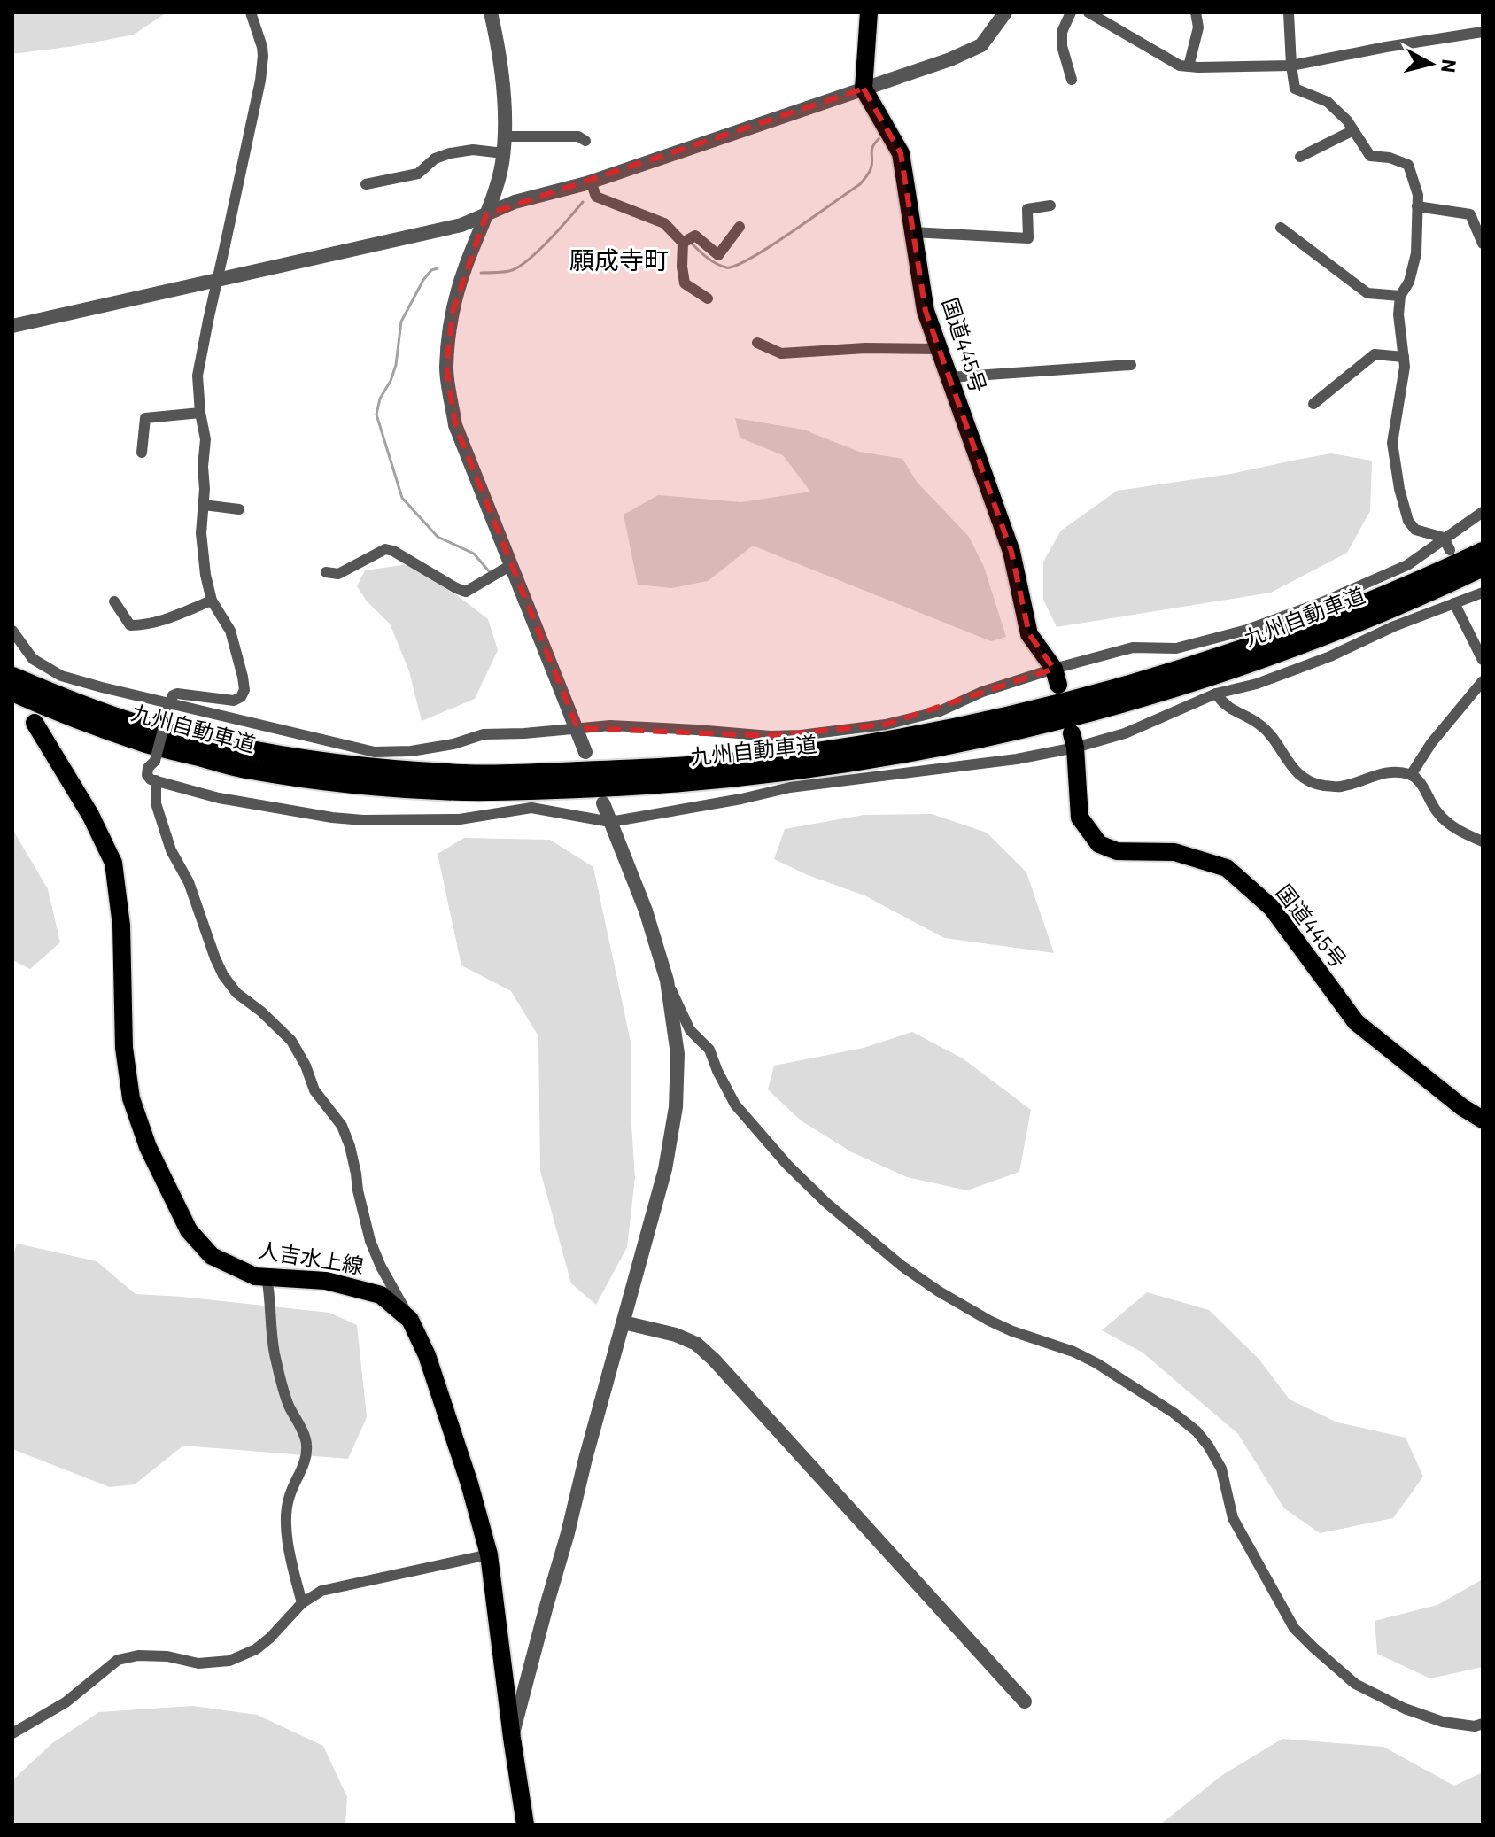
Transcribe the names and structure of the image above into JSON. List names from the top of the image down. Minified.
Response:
{"streets":{"highway":["九州自動車道"],"main road":["国道445号","人吉水上線"]},"districts":["願成寺町"],"north":"right"}
